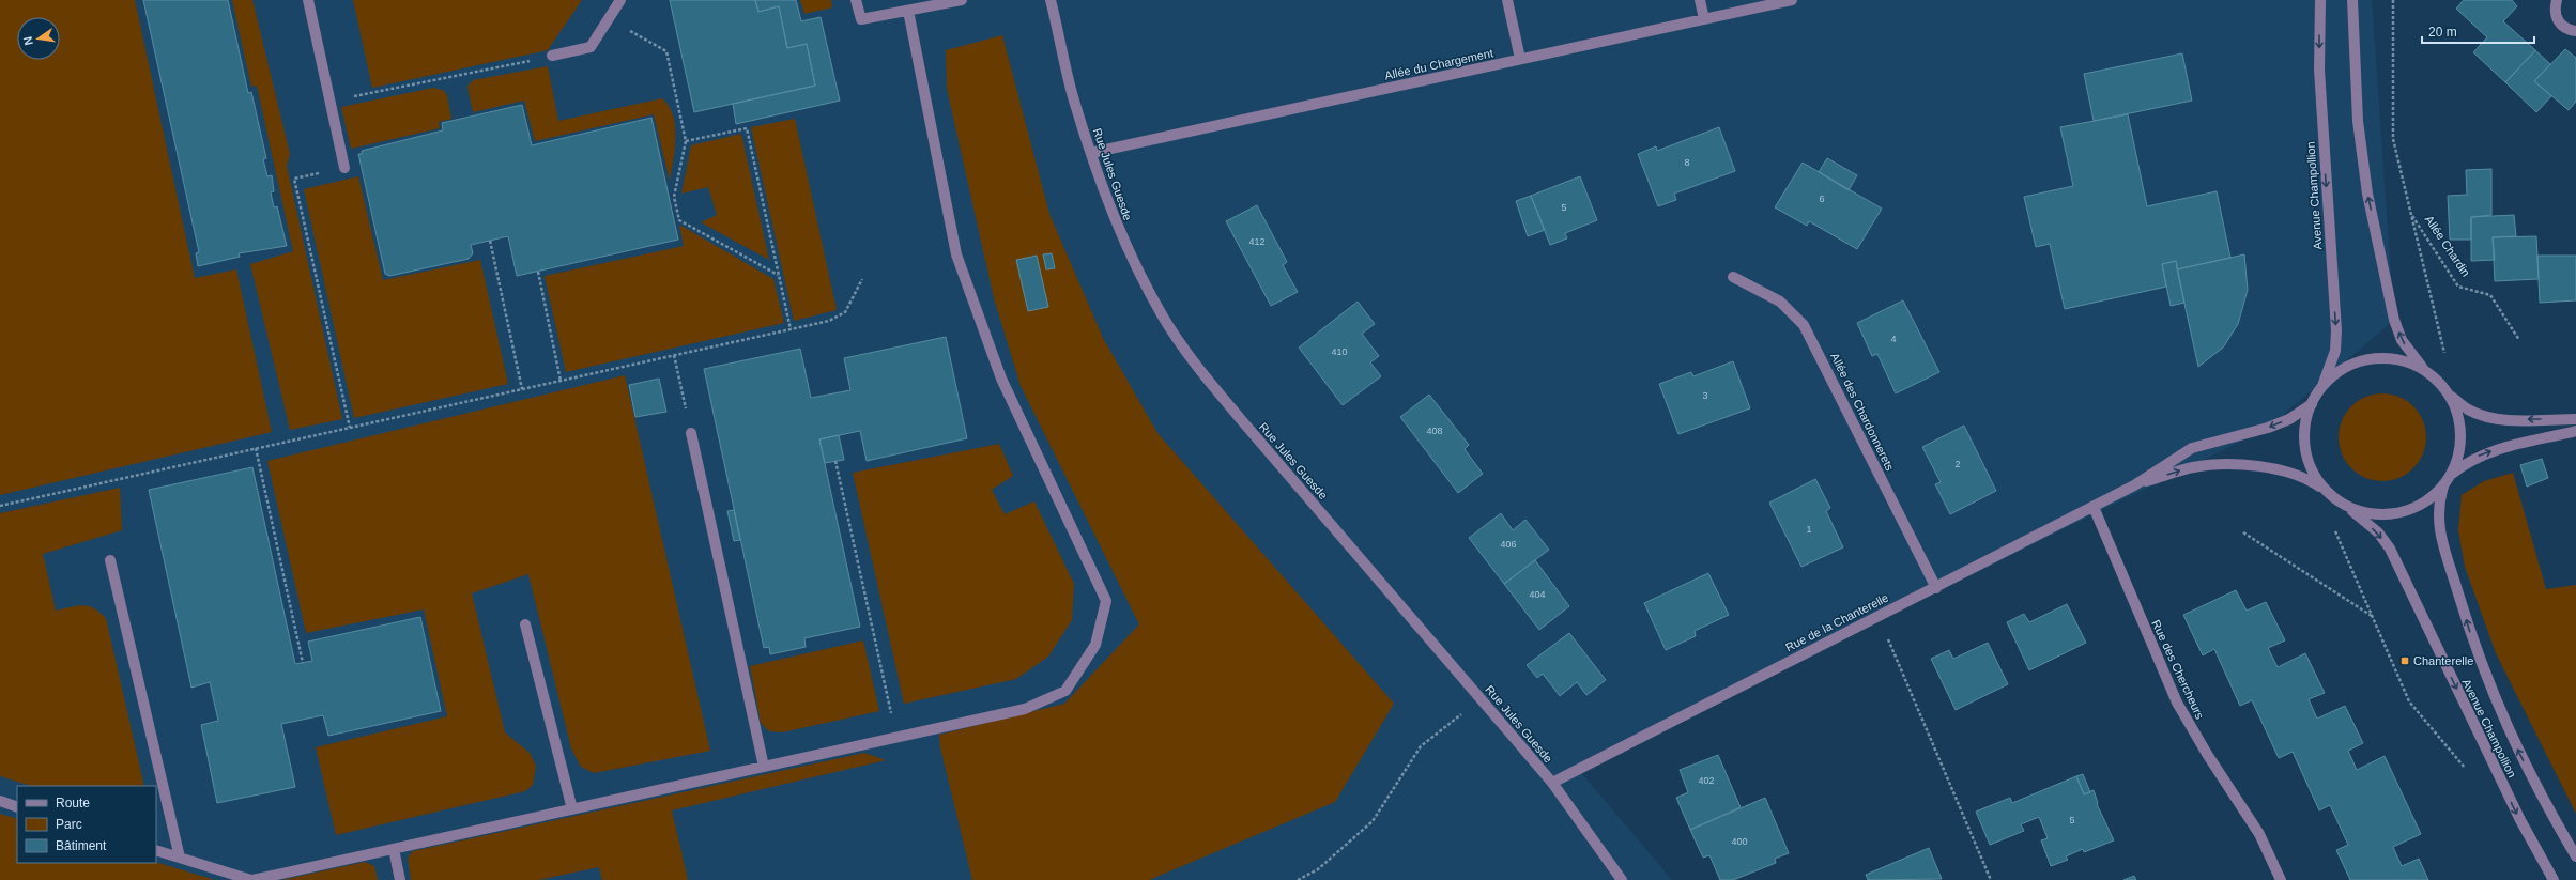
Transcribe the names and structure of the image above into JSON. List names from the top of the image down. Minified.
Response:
{"streets":{"street":["Allée du Chargement","Rue Jules Guesde","Avenue Champollion","Allée des Chardonnerets","Rue de la Chanterelle","Rue des Chercheurs"],"path":["Allée Chardin"]},"crossings":[["Allée du Chargement","Rue Jules Guesde"],["Rue Jules Guesde","Rue de la Chanterelle"],["Avenue Champollion","Rue de la Chanterelle"],["Allée des Chardonnerets","Rue de la Chanterelle"],["Rue de la Chanterelle","Rue des Chercheurs"]],"places":{"transit":["Chanterelle"]},"house_numbers":["8","6","5","412","4","410","3","408","2","1","406","404","402","5","400"],"legend":["Route","Parc","Bâtiment"],"scale_bar":"20 m","north":"left"}
